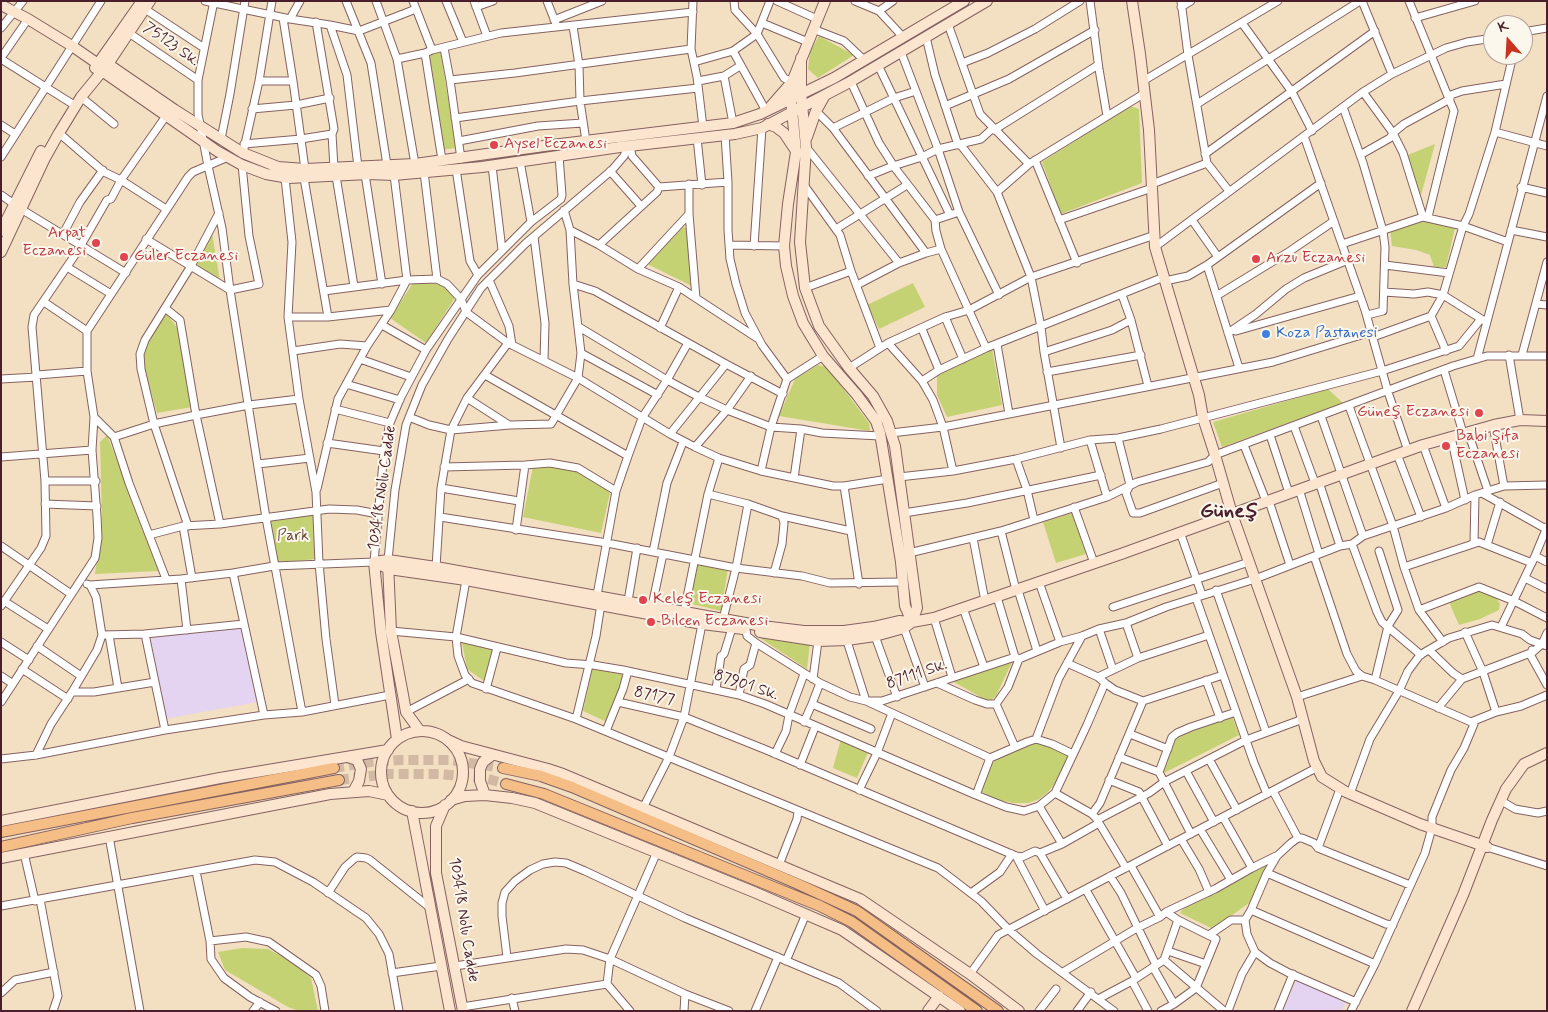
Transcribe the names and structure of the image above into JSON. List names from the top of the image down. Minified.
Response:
{"streets":{"street":["75123 Sk.","103418 Nolu Cadde","87111 Sk.","87901 Sk.","87177"]},"crossings":[["103418 Nolu Cadde","87901 Sk."]],"districts":["Güneş"],"parks":["Park"],"places":["Aysel Eczanesi","Arpat Eczanesi","Güler Eczanesi","Arzu Eczanesi","Koza Pastanesi","Güneş Eczanesi","Babi Şifa Eczanesi","Keleş Eczanesi","Bilcen Eczanesi"],"north":"top"}
